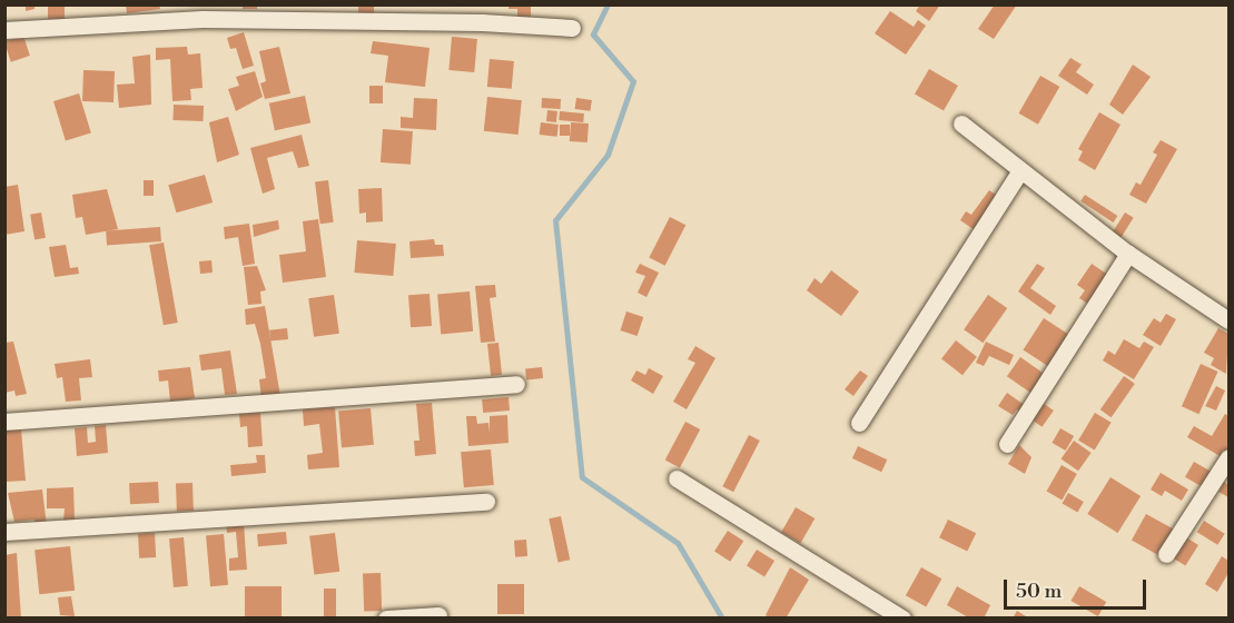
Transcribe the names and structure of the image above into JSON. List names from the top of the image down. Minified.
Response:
{"scale_bar":"50 m"}
